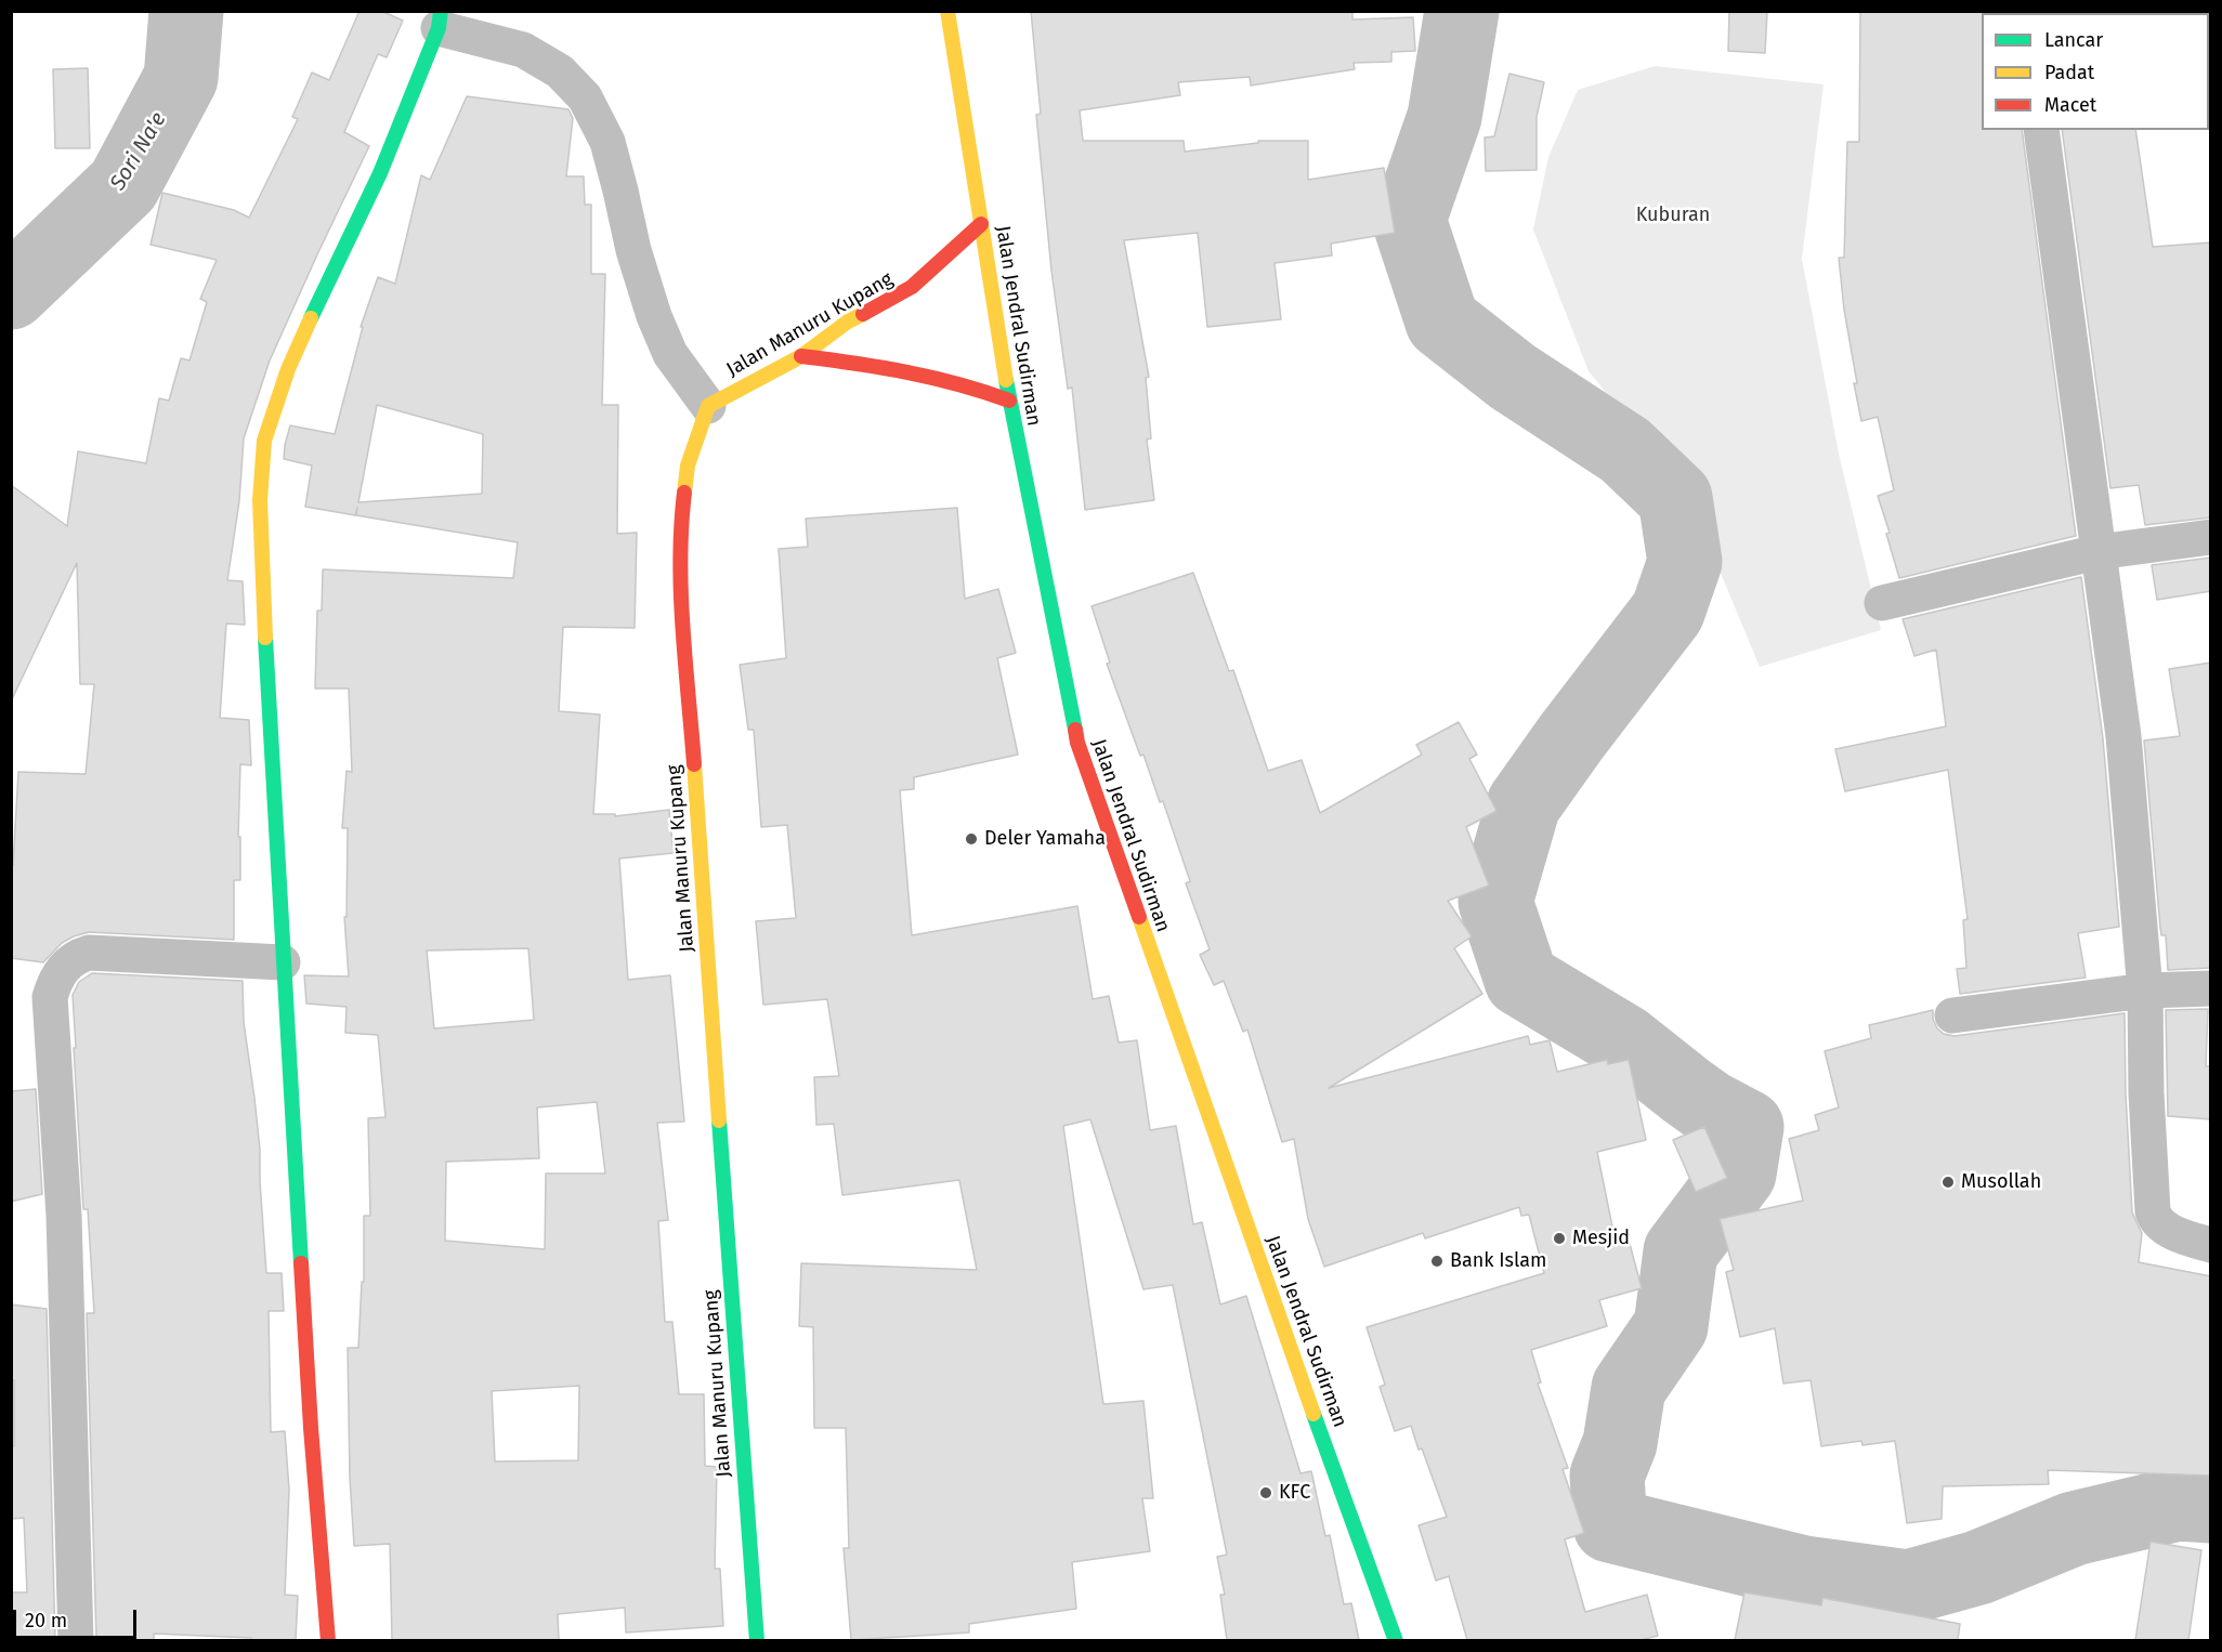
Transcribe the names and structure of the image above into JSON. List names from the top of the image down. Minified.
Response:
{"streets":{"main road":["Jalan Manuru Kupang","Jalan Jendral Sudirman"]},"crossings":[["Jalan Manuru Kupang","Jalan Jendral Sudirman"]],"water":["Sori Na'e"],"parks":["Kuburan"],"places":["Deler Yamaha","Musollah","Mesjid","Bank Islam","KFC"],"legend":["Lancar","Padat","Macet"],"scale_bar":"20 m"}
